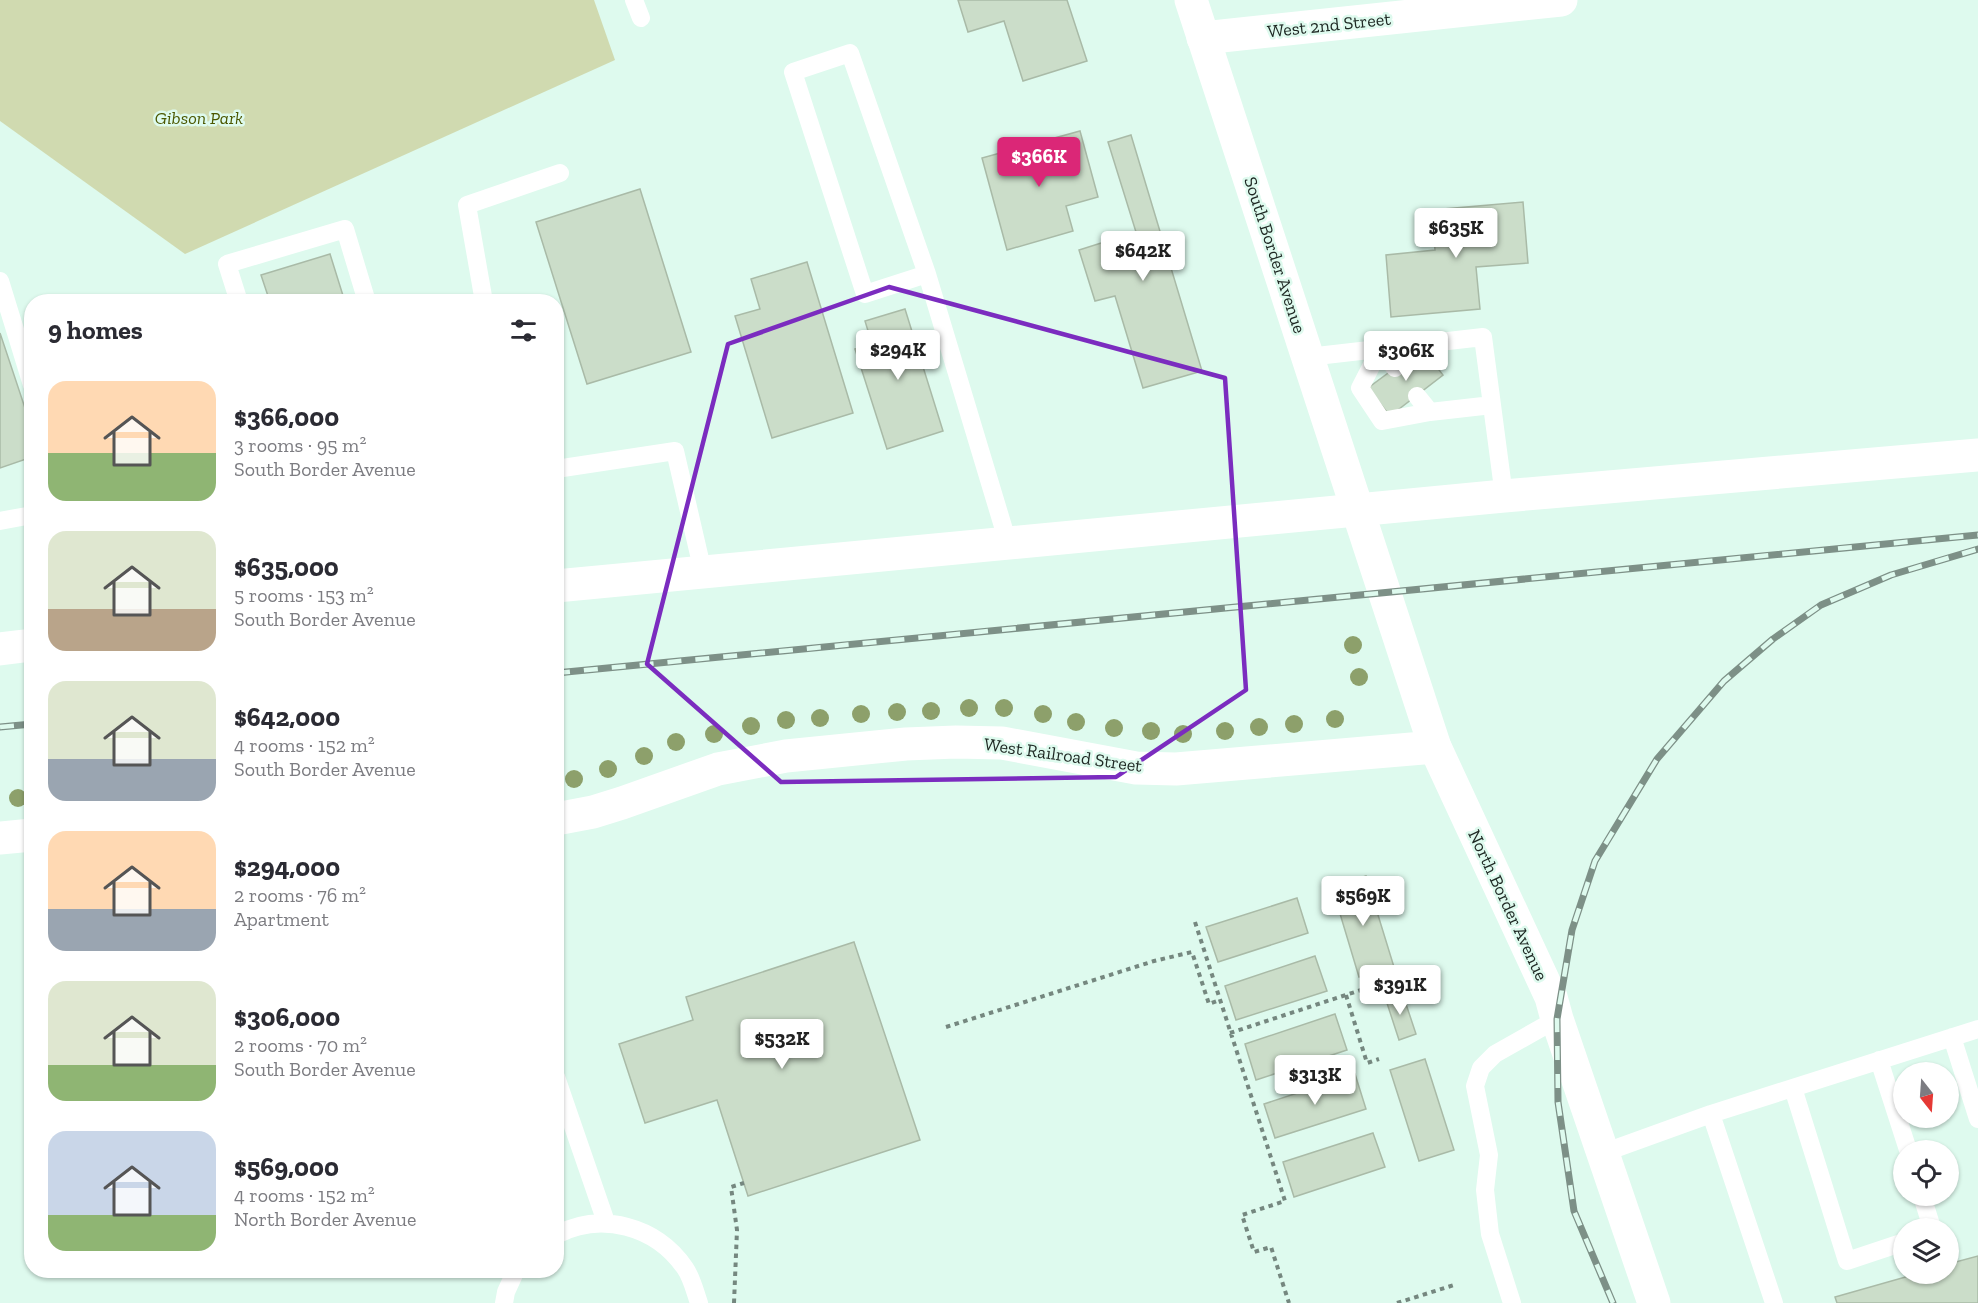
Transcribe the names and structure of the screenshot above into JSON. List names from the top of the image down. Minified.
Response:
{"streets":{"street":["West 2nd Street","South Border Avenue","West Railroad Street","North Border Avenue"]},"crossings":[["West 2nd Street","South Border Avenue"],["South Border Avenue","North Border Avenue"],["West Railroad Street","North Border Avenue"]],"parks":["Gibson Park"],"north":"bottom","page":{"price":["$366K","$635K","$642K","$294K","$306K","$569K","$391K","$532K","$313K"],"heading":"9 homes","list":[{"name":"$366,000","note":"3 rooms · 95 m² · South Border Avenue"},{"name":"$635,000","note":"5 rooms · 153 m² · South Border Avenue"},{"name":"$642,000","note":"4 rooms · 152 m² · South Border Avenue"},{"name":"$294,000","note":"2 rooms · 76 m² · Apartment"},{"name":"$306,000","note":"2 rooms · 70 m² · South Border Avenue"},{"name":"$569,000","note":"4 rooms · 152 m² · North Border Avenue"}]}}
